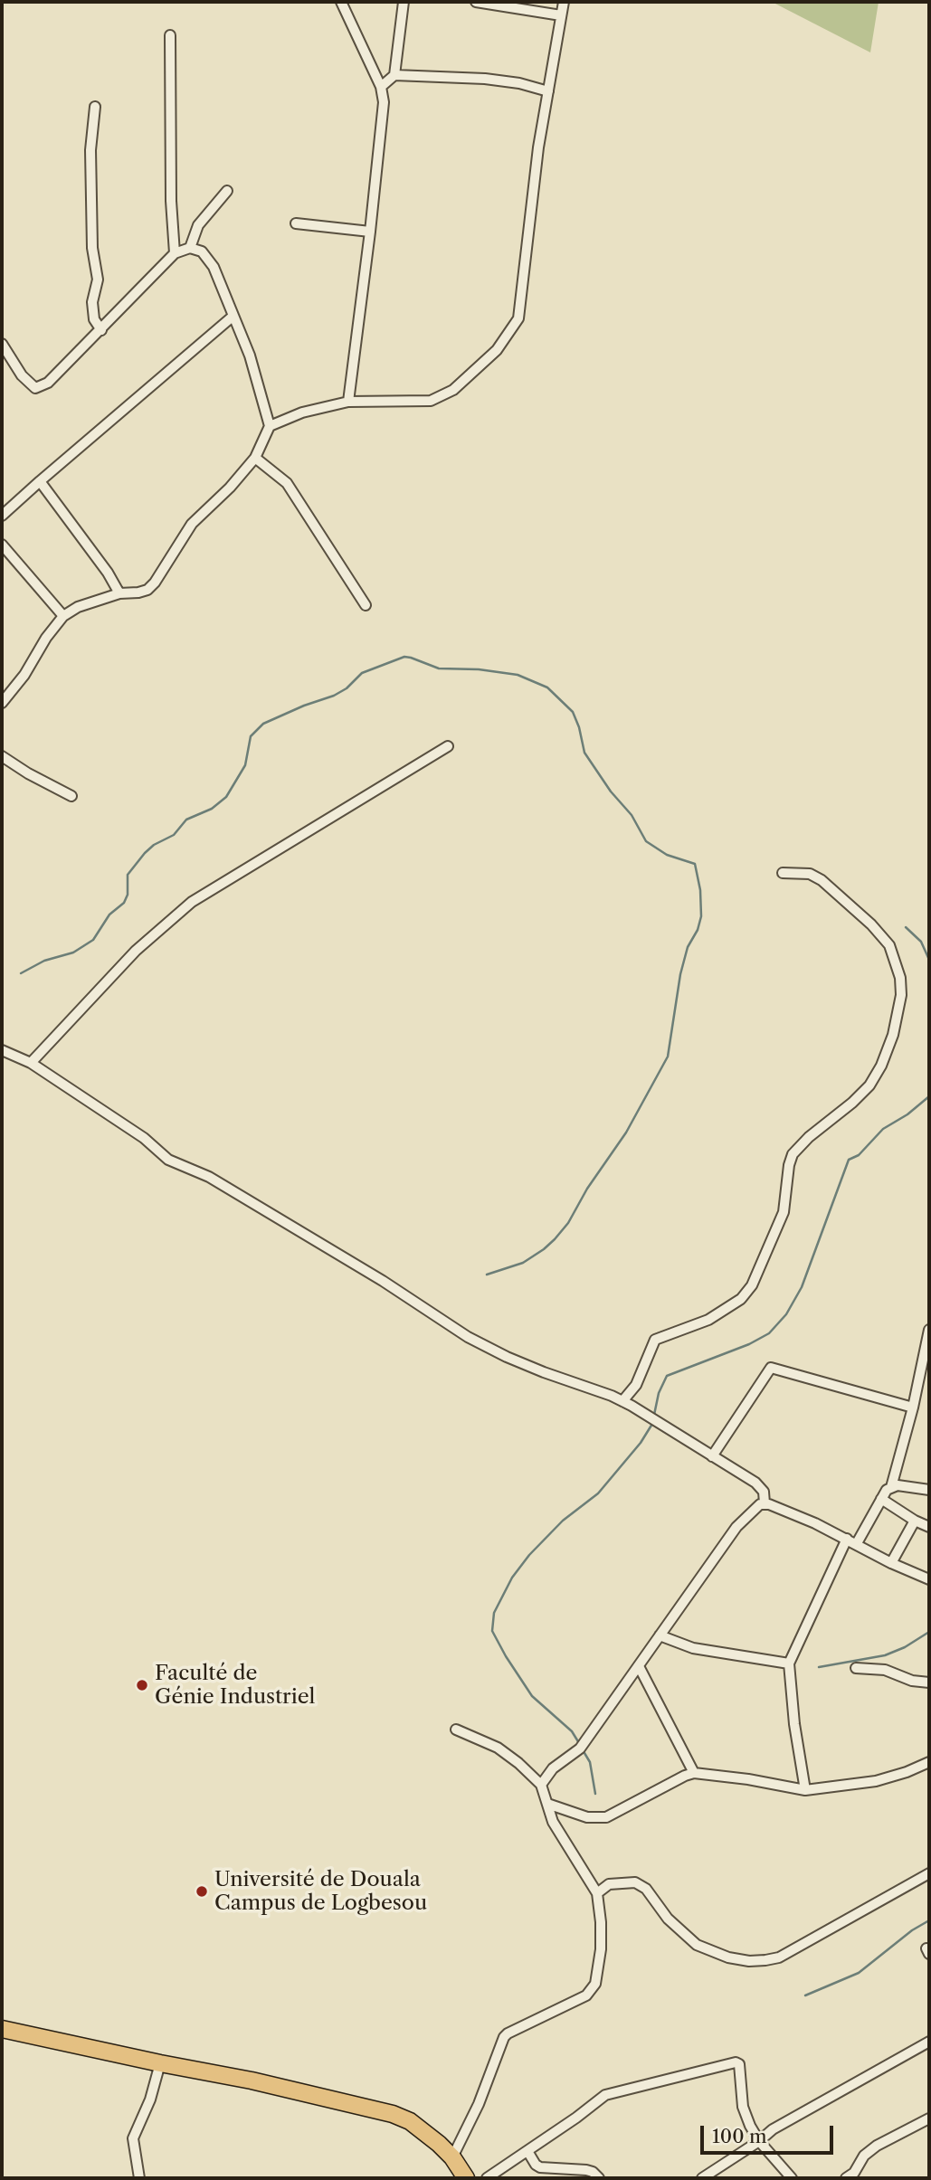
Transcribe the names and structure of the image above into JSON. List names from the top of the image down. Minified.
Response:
{"places":["Faculté de Génie Industriel","Université de Douala Campus de Logbesou"],"scale_bar":"100 m"}
